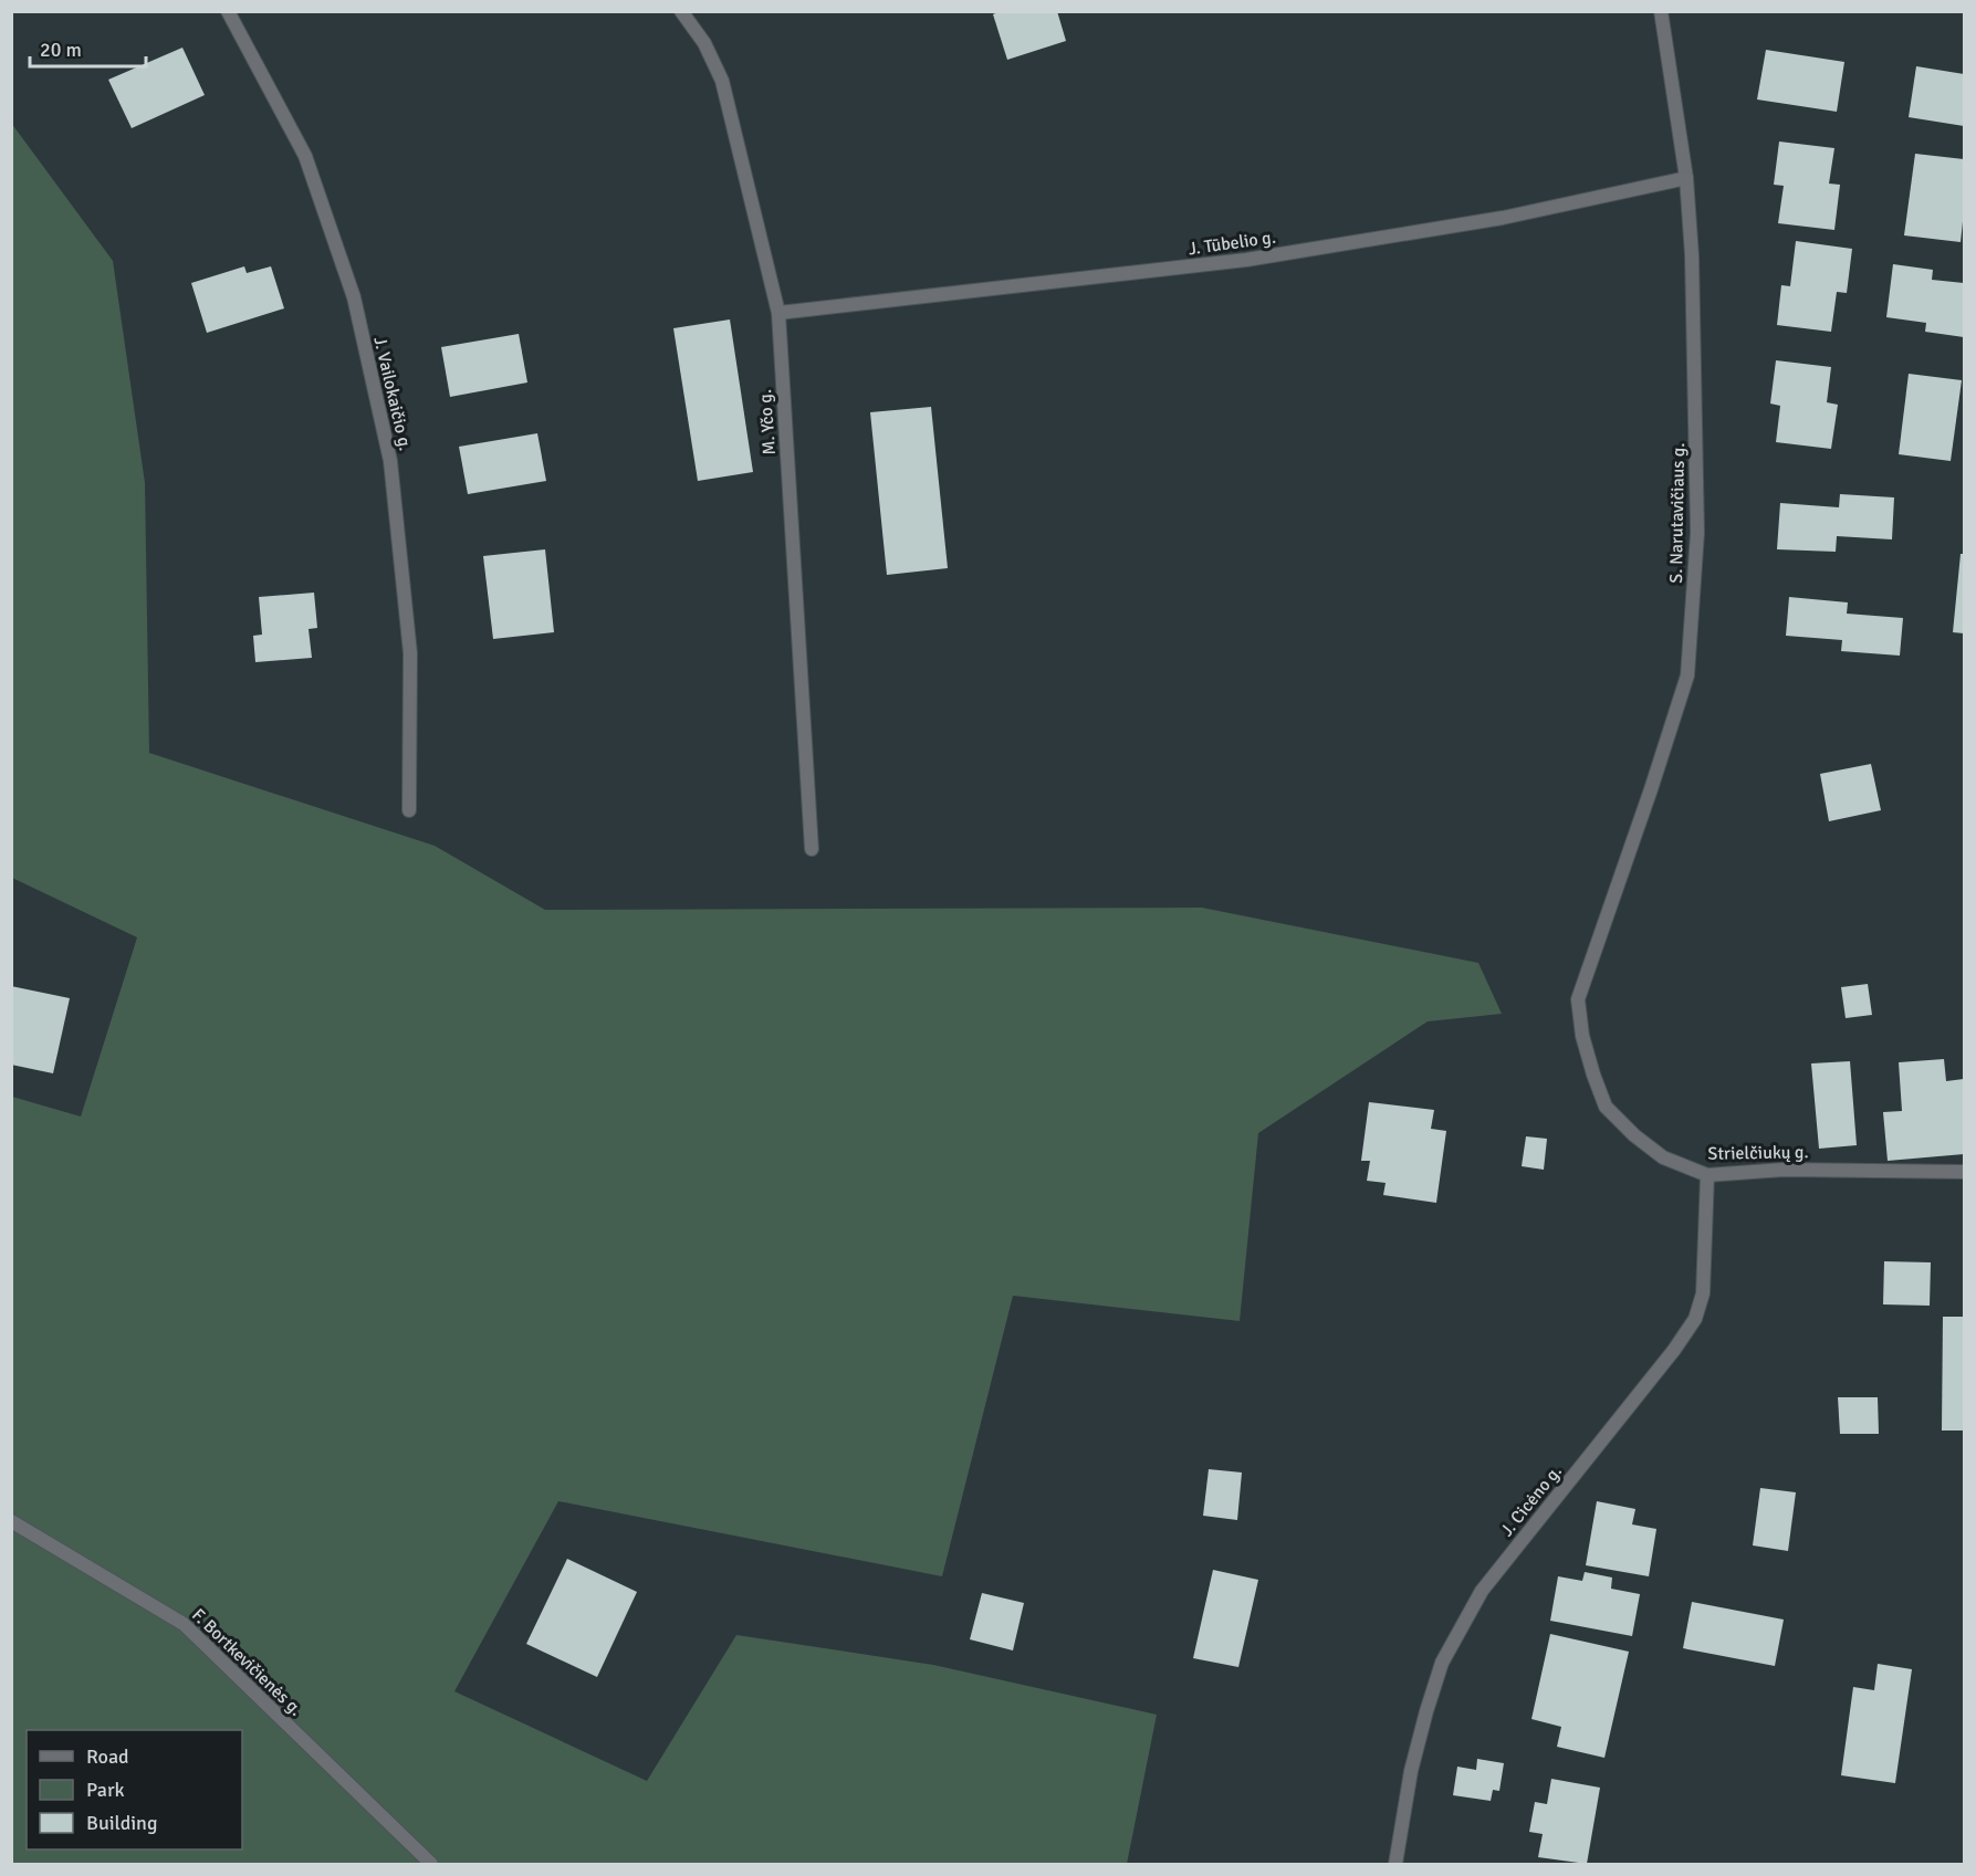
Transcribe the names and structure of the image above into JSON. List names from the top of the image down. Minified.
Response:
{"streets":{"street":["J. Tūbelio g.","J. Vailokaičio g.","M. Yčo g.","S. Narutavičiaus g.","Strielčiukų g.","J. Cicėno g.","F. Bortkevičienės g."]},"crossings":[["J. Tūbelio g.","M. Yčo g."],["J. Tūbelio g.","S. Narutavičiaus g."],["S. Narutavičiaus g.","Strielčiukų g."],["Strielčiukų g.","J. Cicėno g."]],"legend":["Road","Park","Building"],"scale_bar":"20 m"}
